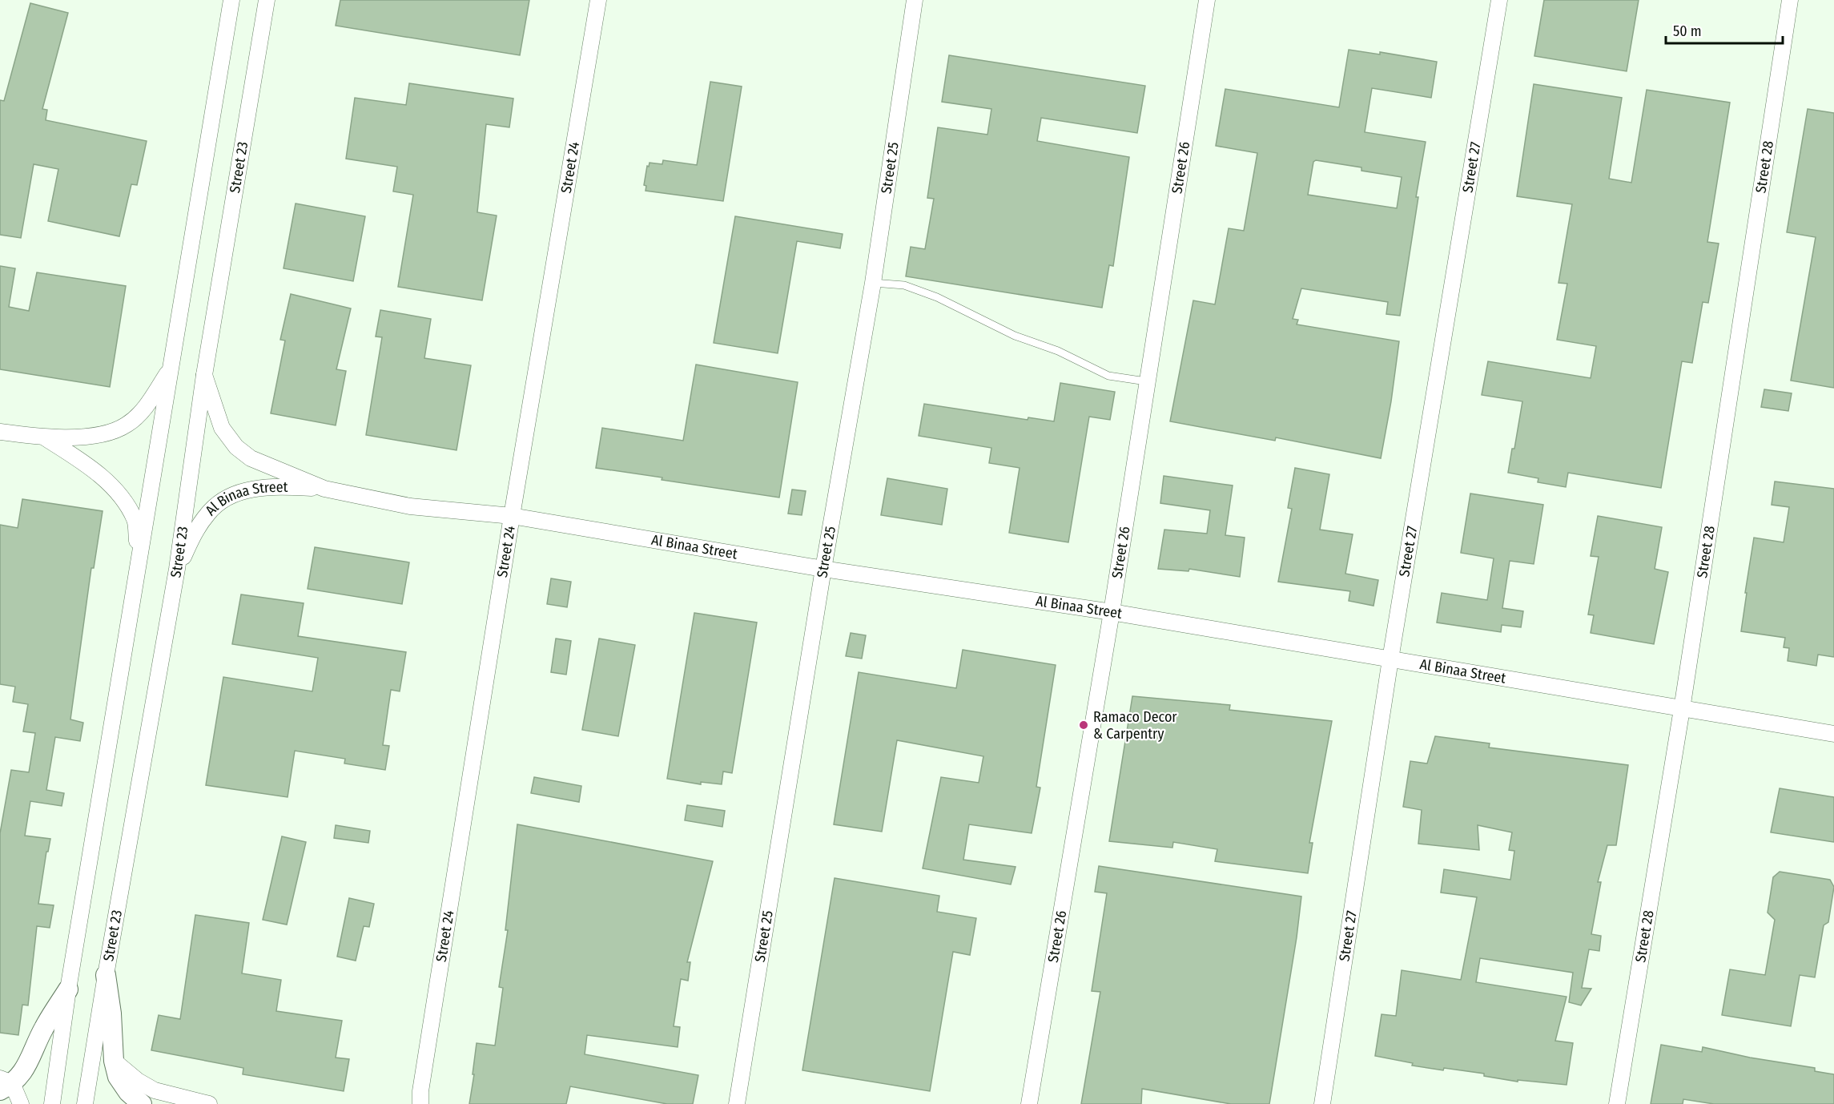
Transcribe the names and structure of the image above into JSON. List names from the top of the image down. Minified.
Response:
{"streets":{"street":["Street 23","Street 24","Street 26","Street 27","Street 28","Street 25","Al Binaa Street"]},"crossings":[["Street 23","Al Binaa Street"],["Street 24","Al Binaa Street"],["Street 26","Al Binaa Street"],["Street 27","Al Binaa Street"],["Street 28","Al Binaa Street"],["Street 25","Al Binaa Street"]],"places":["Ramaco Decor & Carpentry"],"scale_bar":"50 m"}
